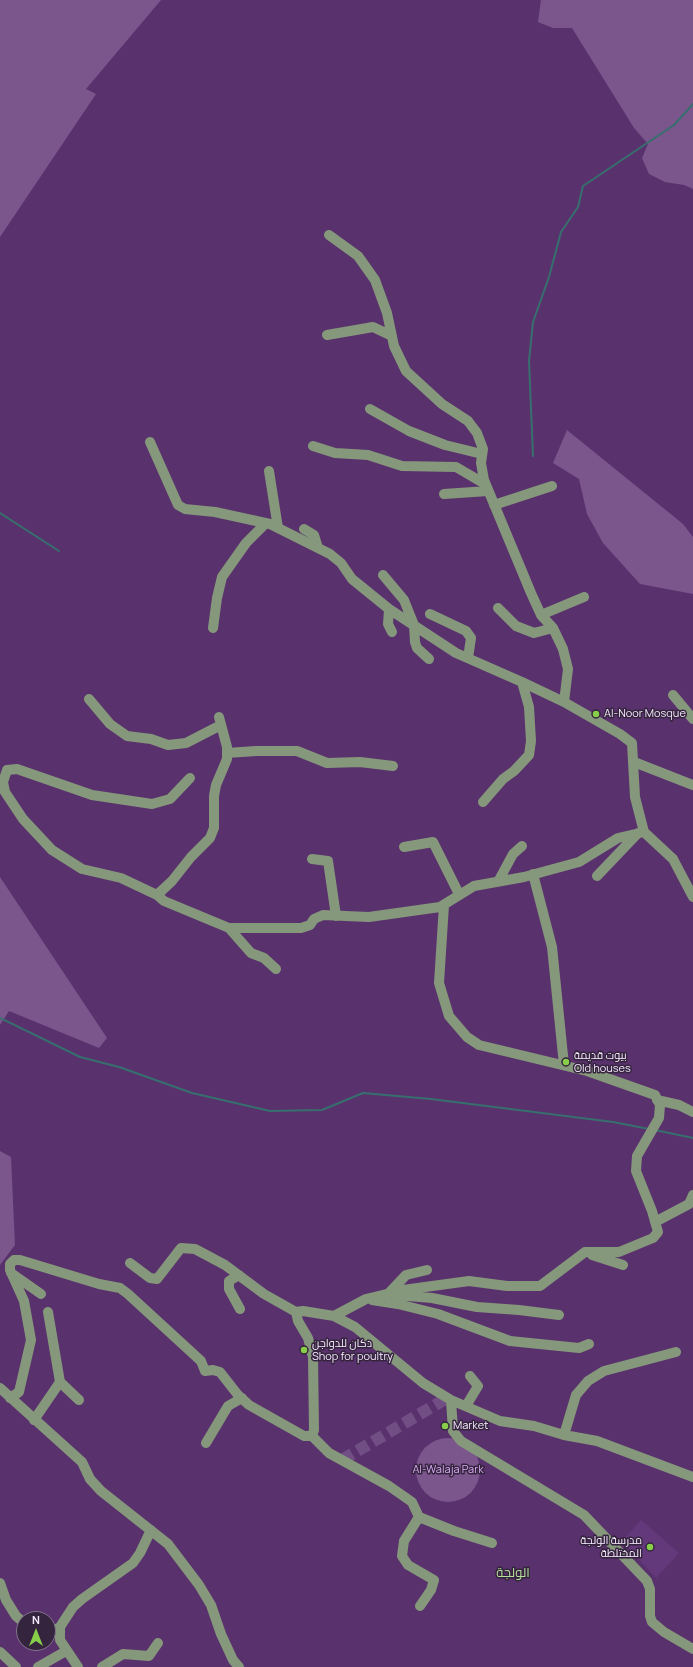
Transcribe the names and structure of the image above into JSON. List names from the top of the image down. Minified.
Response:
{"districts":["الولجة"],"parks":["Al-Walaja Park"],"places":["Al-Noor Mosque","بيوت قديمة Old houses","دكان للدواجن Shop for poultry","Market","مدرسة الولجة المختلطة"],"north":"top"}
